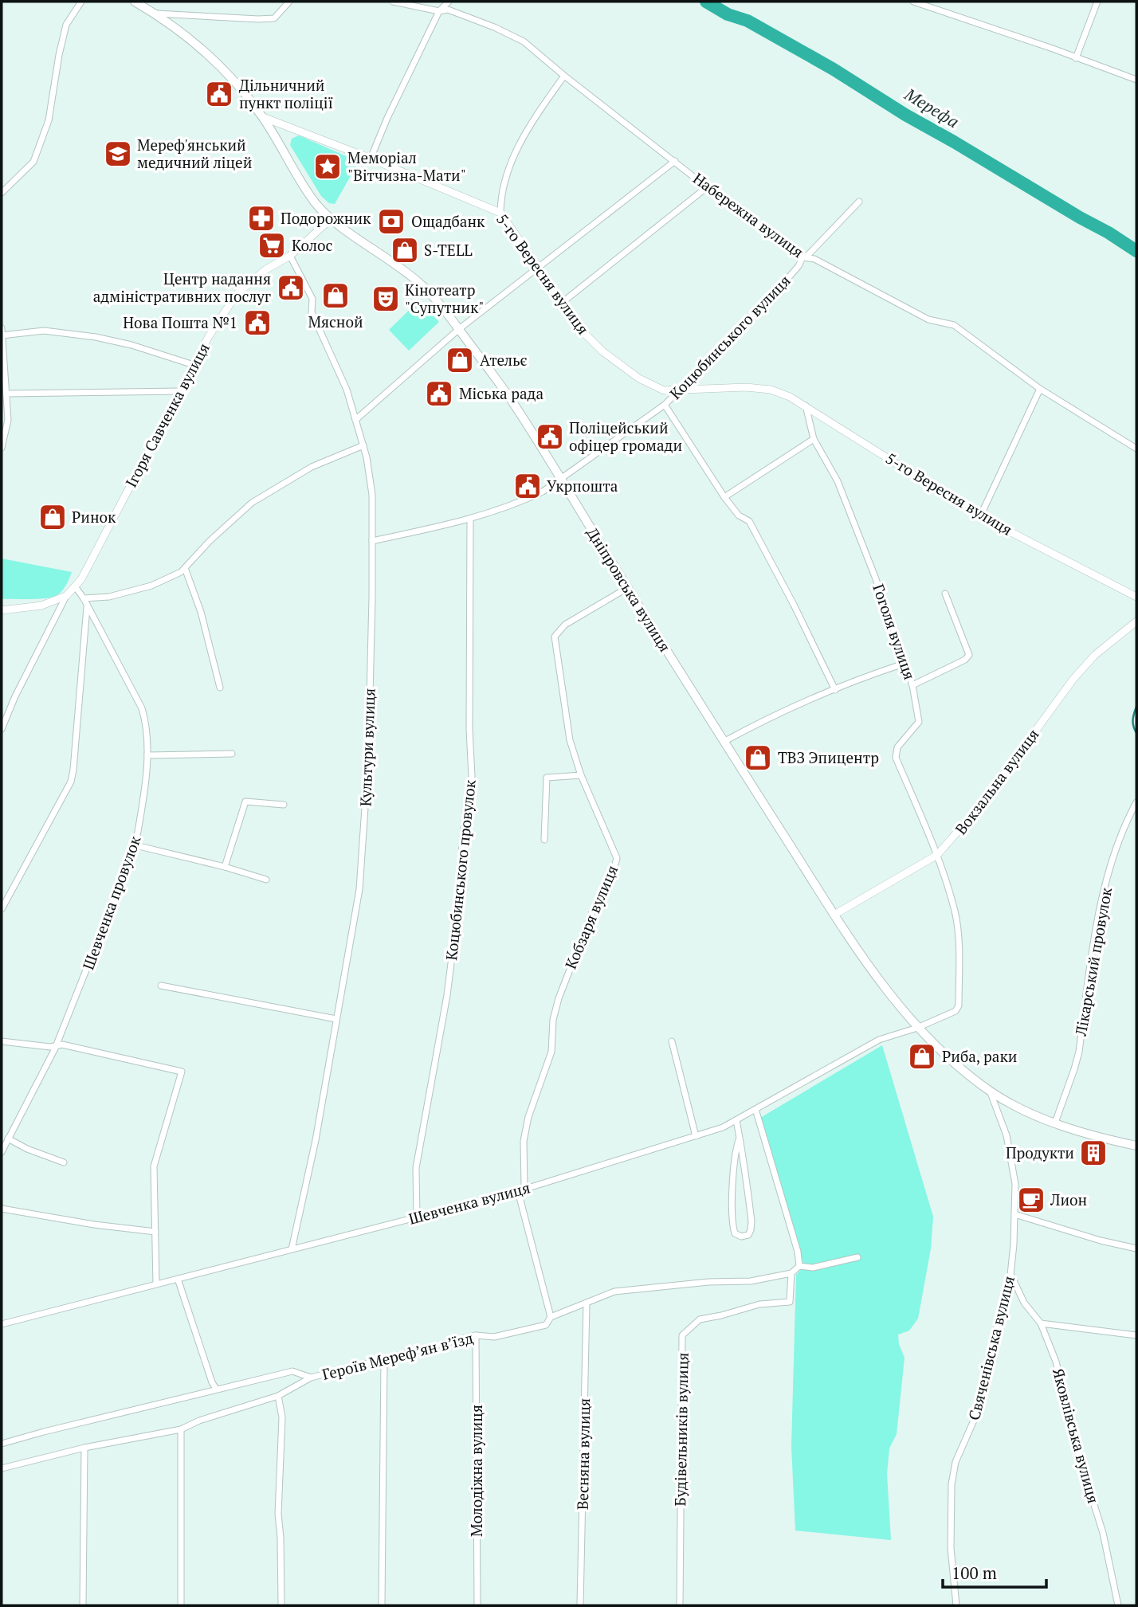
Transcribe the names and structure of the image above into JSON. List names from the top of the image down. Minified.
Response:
{"streets":{"highway":["Дніпровська вулиця"],"street":["Набережна вулиця","5-го Вересня вулиця","Коцюбинського вулиця","Ігоря Савченка вулиця","Гоголя вулиця","Культури вулиця","Вокзальна вулиця","Коцюбинського провулок","Шевченка провулок","Кобзаря вулиця","Лікарський провулок","Шевченка вулиця","Свяченівська вулиця","Героїв Мерефʼян вʼїзд","Будівельників вулиця","Яковлівська вулиця","Весняна вулиця","Молодіжна вулиця"]},"crossings":[["Набережна вулиця","Коцюбинського вулиця"],["5-го Вересня вулиця","Коцюбинського вулиця"],["5-го Вересня вулиця","Дніпровська вулиця"],["5-го Вересня вулиця","Гоголя вулиця"],["Коцюбинського вулиця","Дніпровська вулиця"],["Коцюбинського вулиця","Культури вулиця"],["Коцюбинського вулиця","Коцюбинського провулок"],["Ігоря Савченка вулиця","Дніпровська вулиця"],["Ігоря Савченка вулиця","Культури вулиця"],["Ігоря Савченка вулиця","Шевченка провулок"],["Дніпровська вулиця","Вокзальна вулиця"],["Дніпровська вулиця","Кобзаря вулиця"],["Дніпровська вулиця","Лікарський провулок"],["Дніпровська вулиця","Шевченка вулиця"],["Дніпровська вулиця","Свяченівська вулиця"],["Гоголя вулиця","Вокзальна вулиця"],["Гоголя вулиця","Шевченка вулиця"],["Культури вулиця","Шевченка вулиця"],["Вокзальна вулиця","Шевченка вулиця"],["Коцюбинського провулок","Шевченка вулиця"],["Кобзаря вулиця","Шевченка вулиця"],["Свяченівська вулиця","Яковлівська вулиця"],["Героїв Мерефʼян вʼїзд","Будівельників вулиця"],["Героїв Мерефʼян вʼїзд","Весняна вулиця"],["Героїв Мерефʼян вʼїзд","Молодіжна вулиця"]],"water":["Мерефа"],"places":{"public building":["Дільничний пункт поліції","Центр надання адміністративних послуг","Нова Пошта №1","Міська рада","Поліцейський офіцер громади","Укрпошта"],"school or university":["Мереф'янський медичний ліцей"],"place":["Меморіал \"Вітчизна-Мати\""],"pharmacy":["Подорожник"],"bank":["Ощадбанк"],"supermarket":["Колос"],"shop":["S-TELL","Мясной","Ательє","Ринок","ТВЗ Эпицентр","Риба, раки"],"theatre":["Кінотеатр \"Супутник\""],"building":["Продукти"],"cafe":["Лион"]},"scale_bar":"100 m"}
